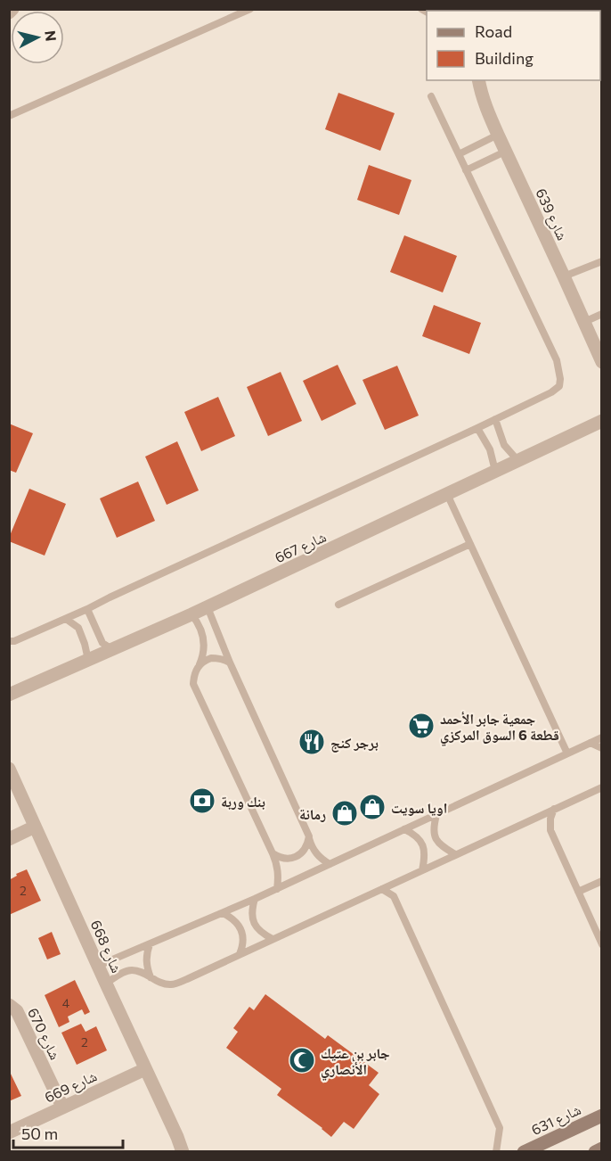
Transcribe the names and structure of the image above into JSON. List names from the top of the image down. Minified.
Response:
{"streets":{"main road":["شارع 631"],"street":["شارع 639","شارع 667","شارع 668","شارع 670","شارع 669"]},"crossings":[["شارع 668","شارع 669"],["شارع 670","شارع 669"]],"places":{"supermarket":["جمعية جابر الأحمد قطعة 6 السوق المركزي"],"restaurant":["برجر كنج"],"bank":["بنك وربة"],"shop":["اويا سويت","رمانة"],"mosque":["جابر بن عتيك الأنصاري"]},"house_numbers":["2","4","2"],"legend":["Road","Building"],"scale_bar":"50 m","north":"right"}
